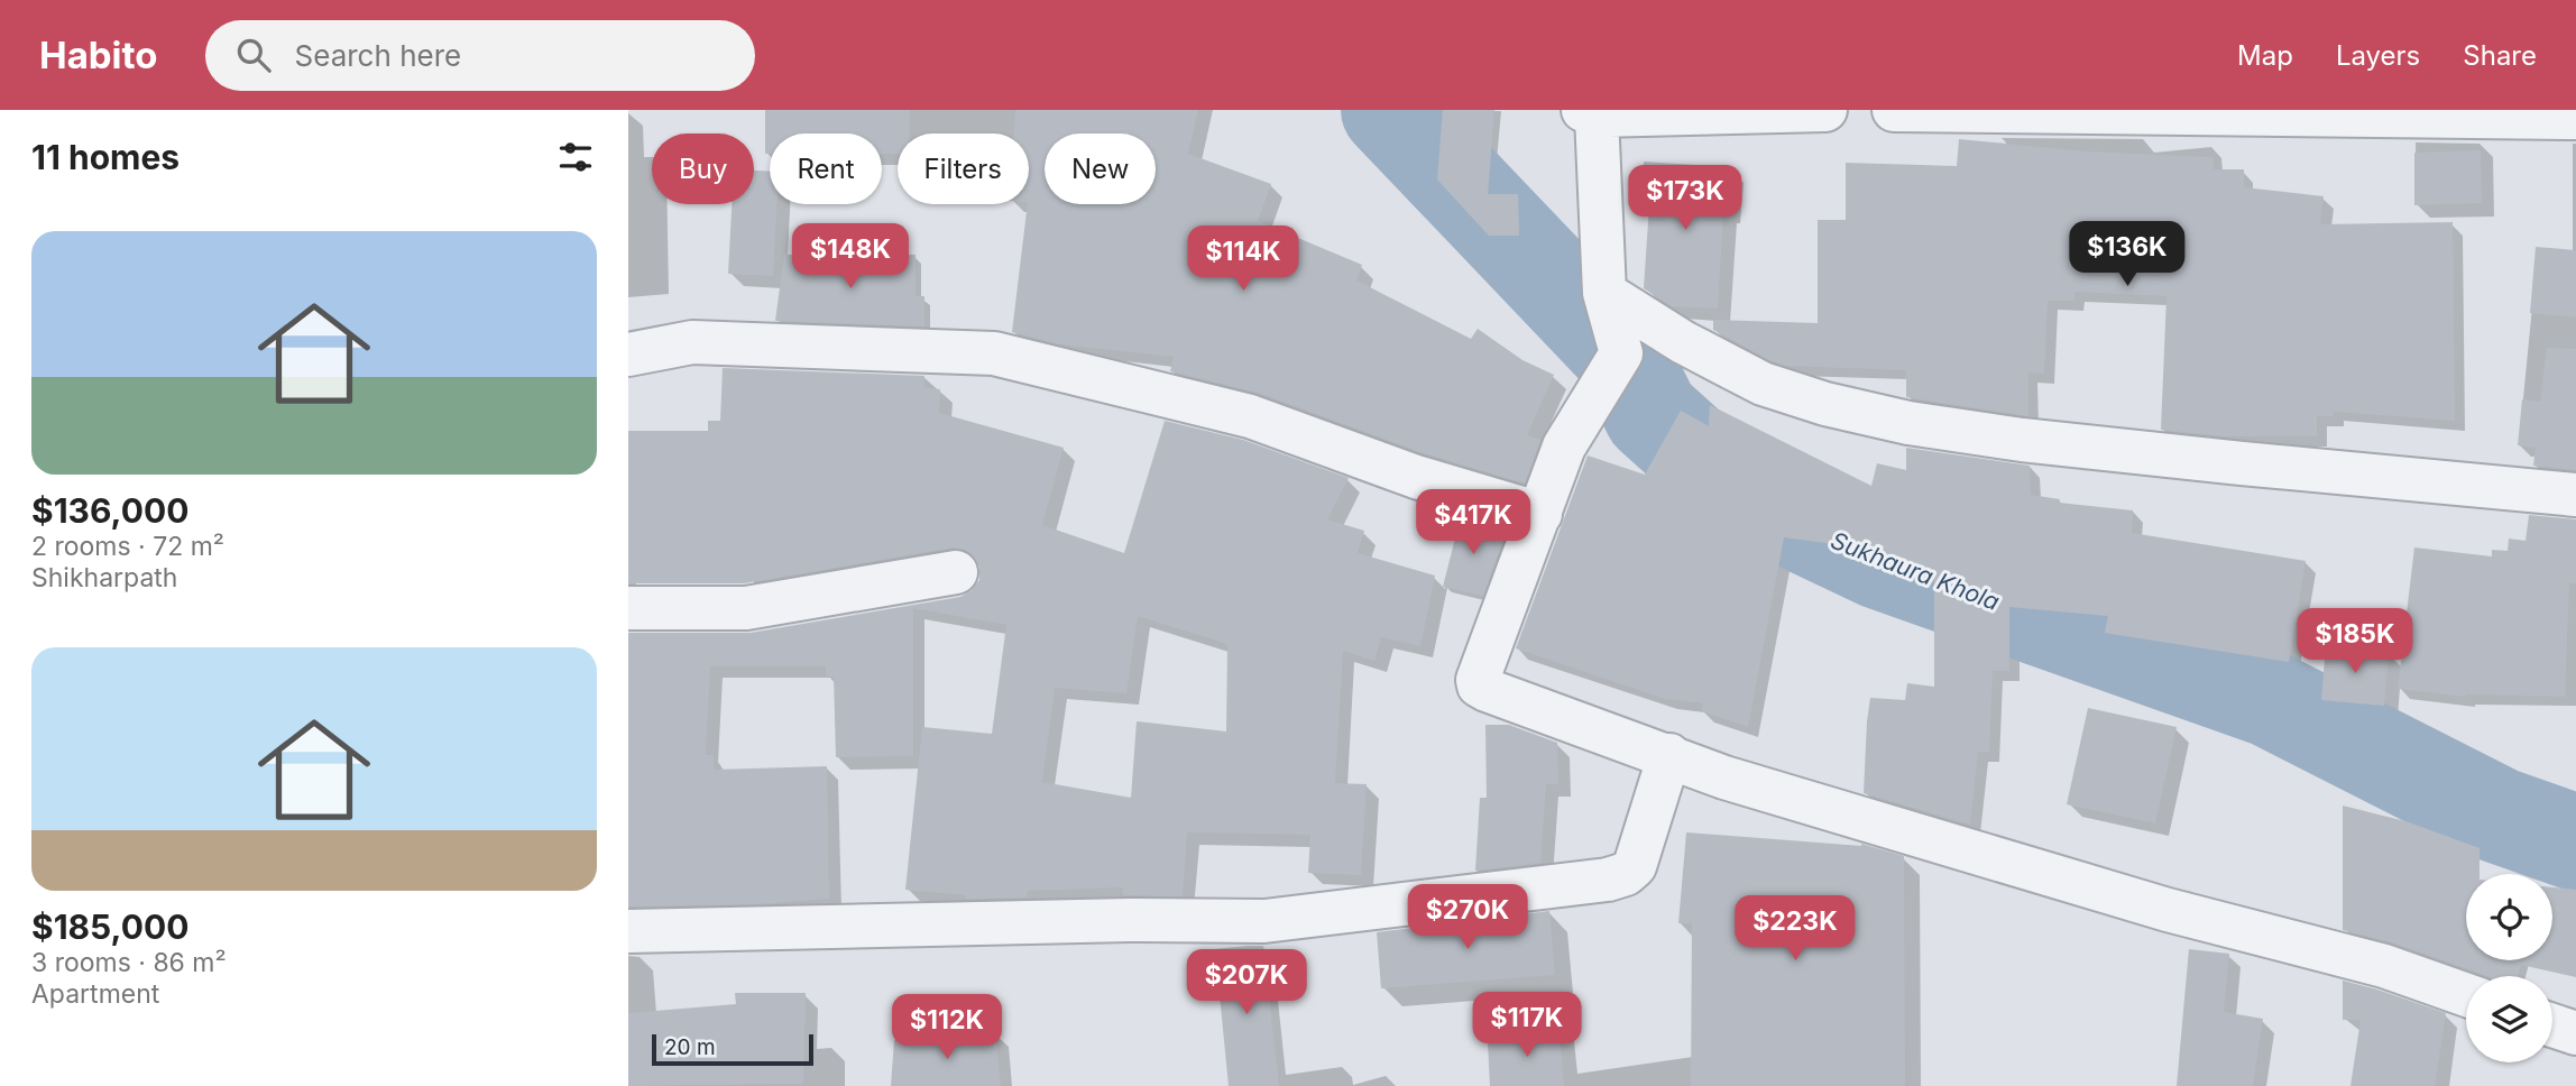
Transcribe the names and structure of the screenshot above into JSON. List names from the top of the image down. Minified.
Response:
{"water":["Sukhaura Khola"],"scale_bar":"20 m","page":{"header":"Habito","search":"Search here","nav":["Map","Layers","Share"],"heading":"11 homes","chip":["Buy","Rent","Filters","New"],"price":["$173K","$136K","$148K","$114K","$417K","$185K","$270K","$223K","$207K","$117K","$112K"],"list":[{"name":"$136,000","note":"2 rooms · 72 m² · Shikharpath"},{"name":"$185,000","note":"3 rooms · 86 m² · Apartment"}],"scale":"20 m"}}
